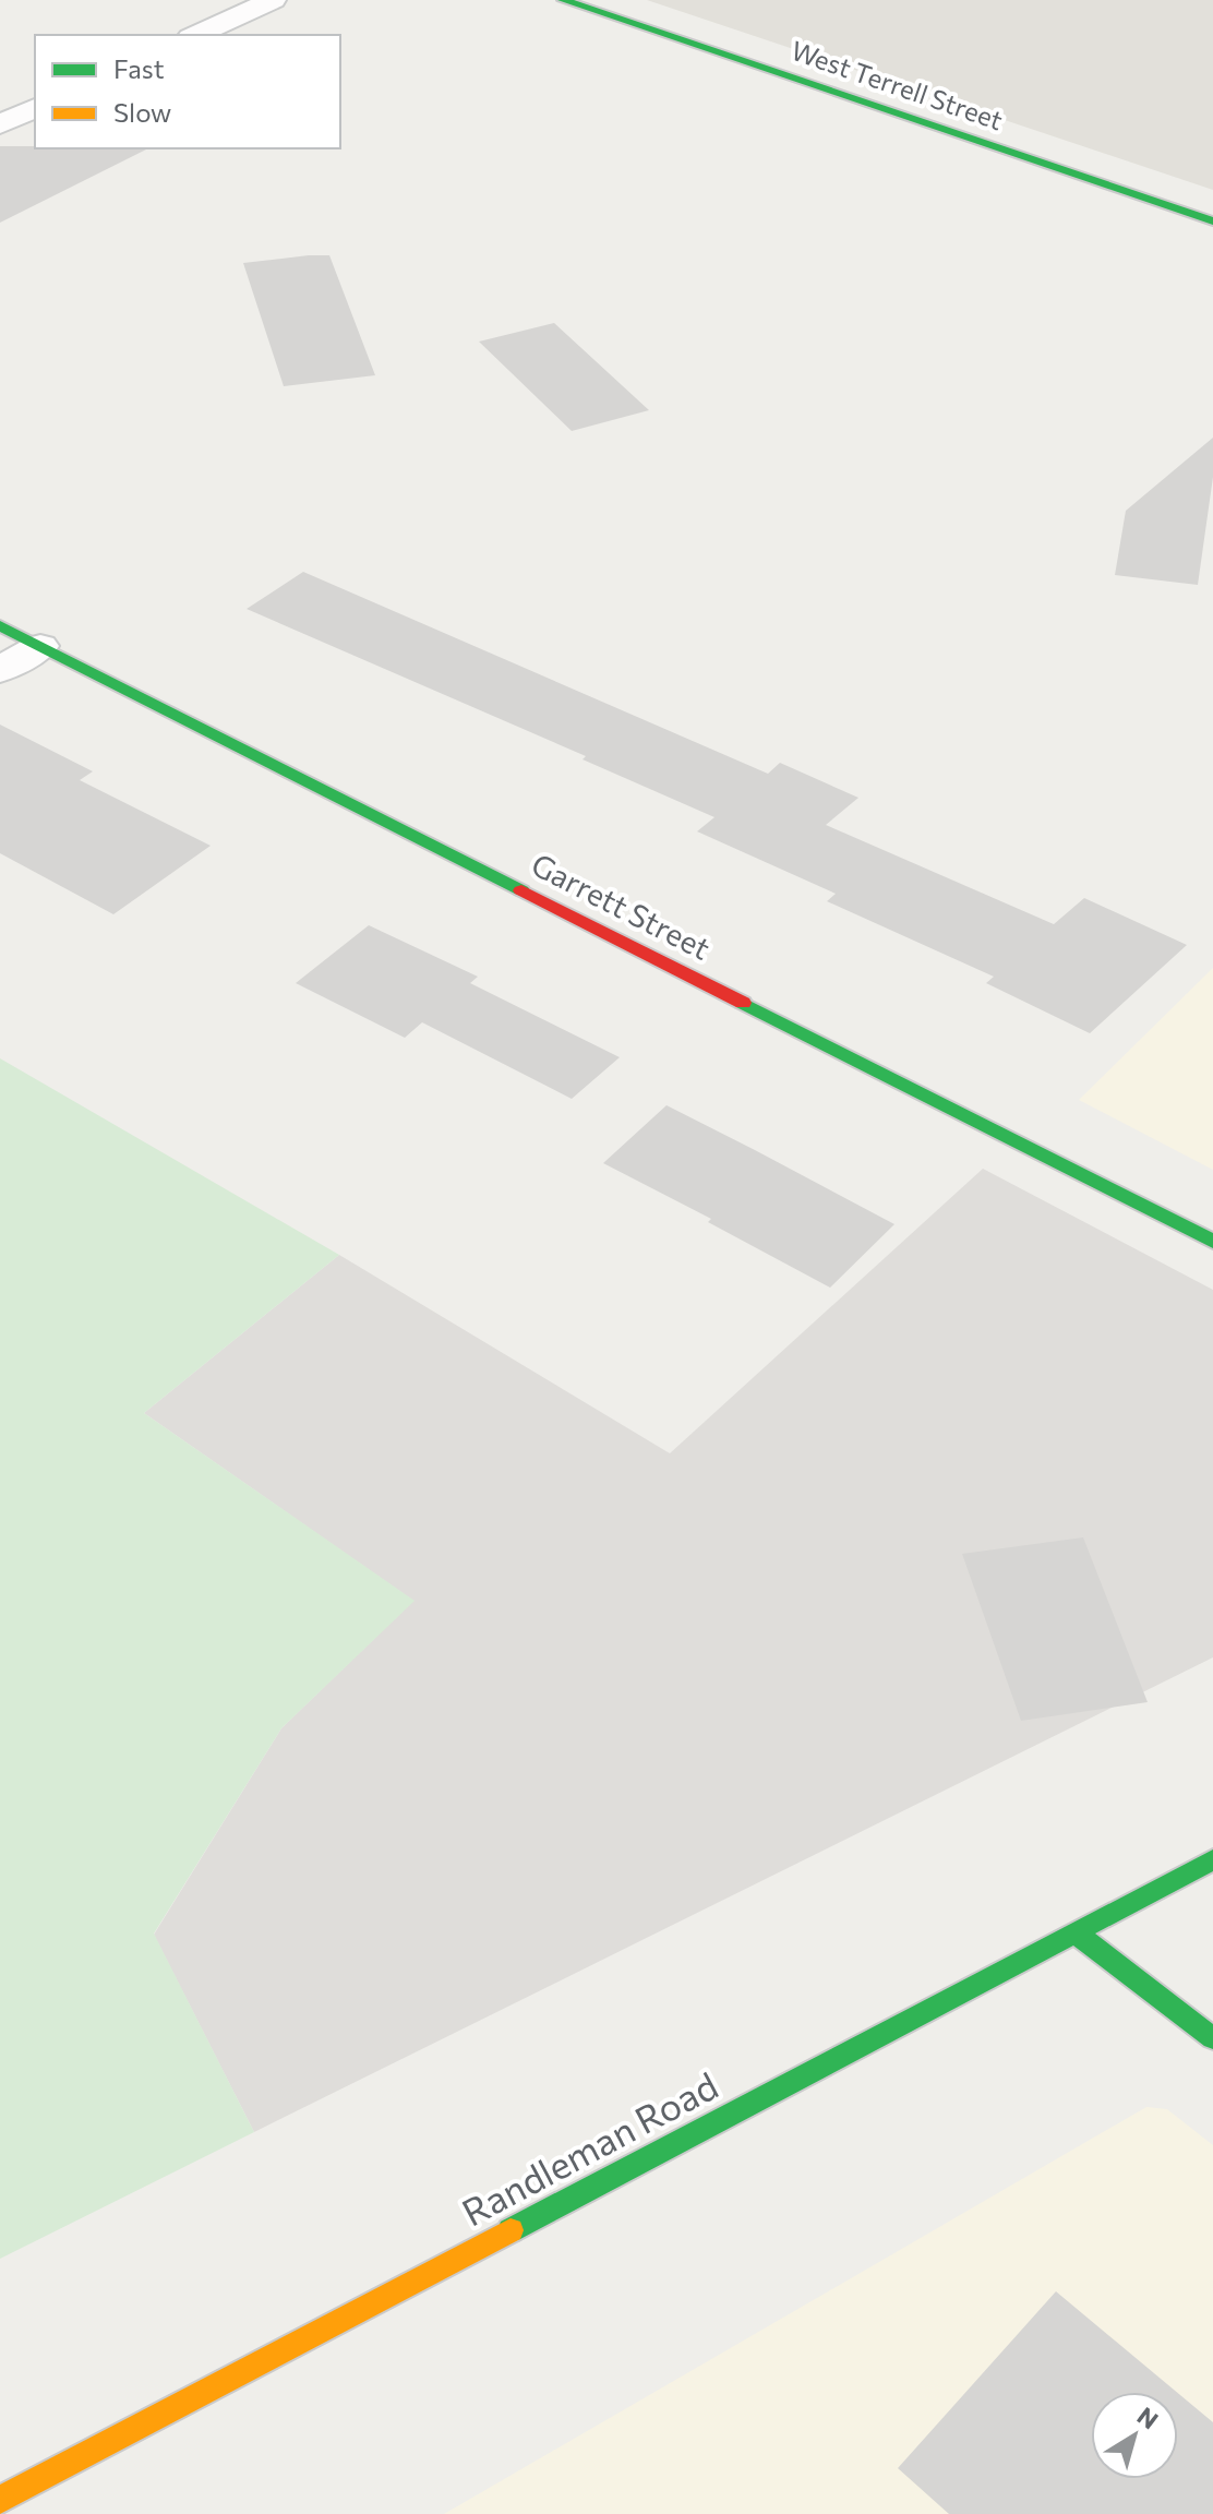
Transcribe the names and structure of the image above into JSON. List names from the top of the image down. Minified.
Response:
{"streets":{"street":["West Terrell Street","Garrett Street","Randleman Road"]},"legend":["Fast","Slow"],"north":"top right"}
